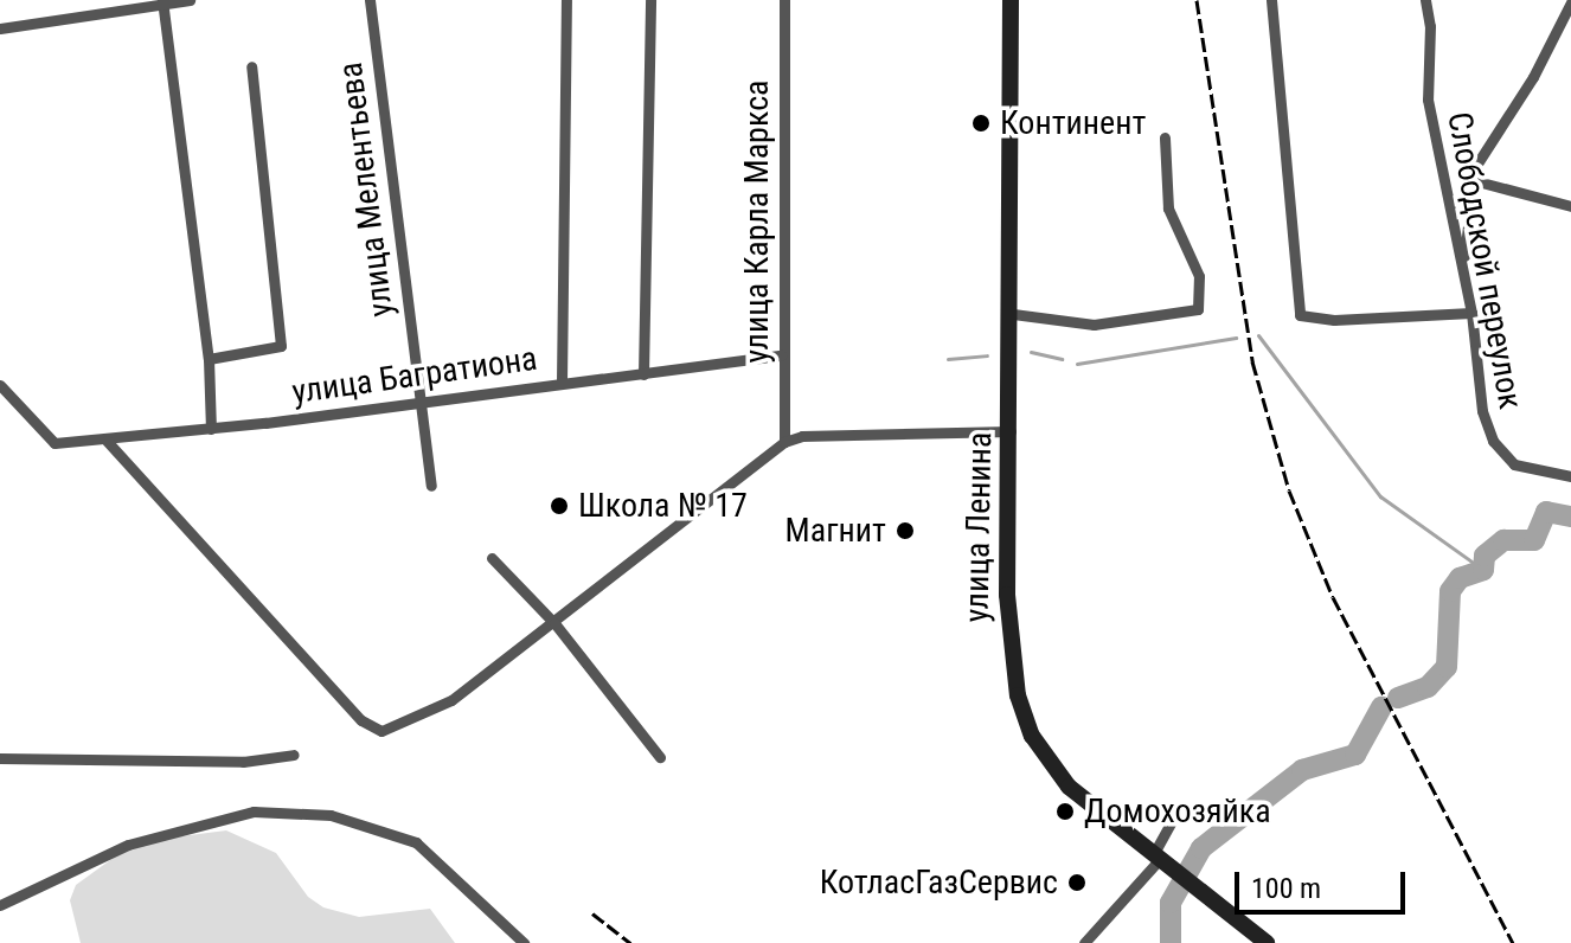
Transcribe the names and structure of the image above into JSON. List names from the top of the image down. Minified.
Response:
{"streets":{"main road":["улица Ленина"],"street":["улица Мелентьева","улица Карла Маркса","Слободской переулок","улица Багратиона"]},"crossings":[["улица Мелентьева","улица Багратиона"],["улица Карла Маркса","улица Багратиона"]],"places":["Континент","Школа № 17","Магнит","Домохозяйка","КотласГазСервис"],"scale_bar":"100 m"}
